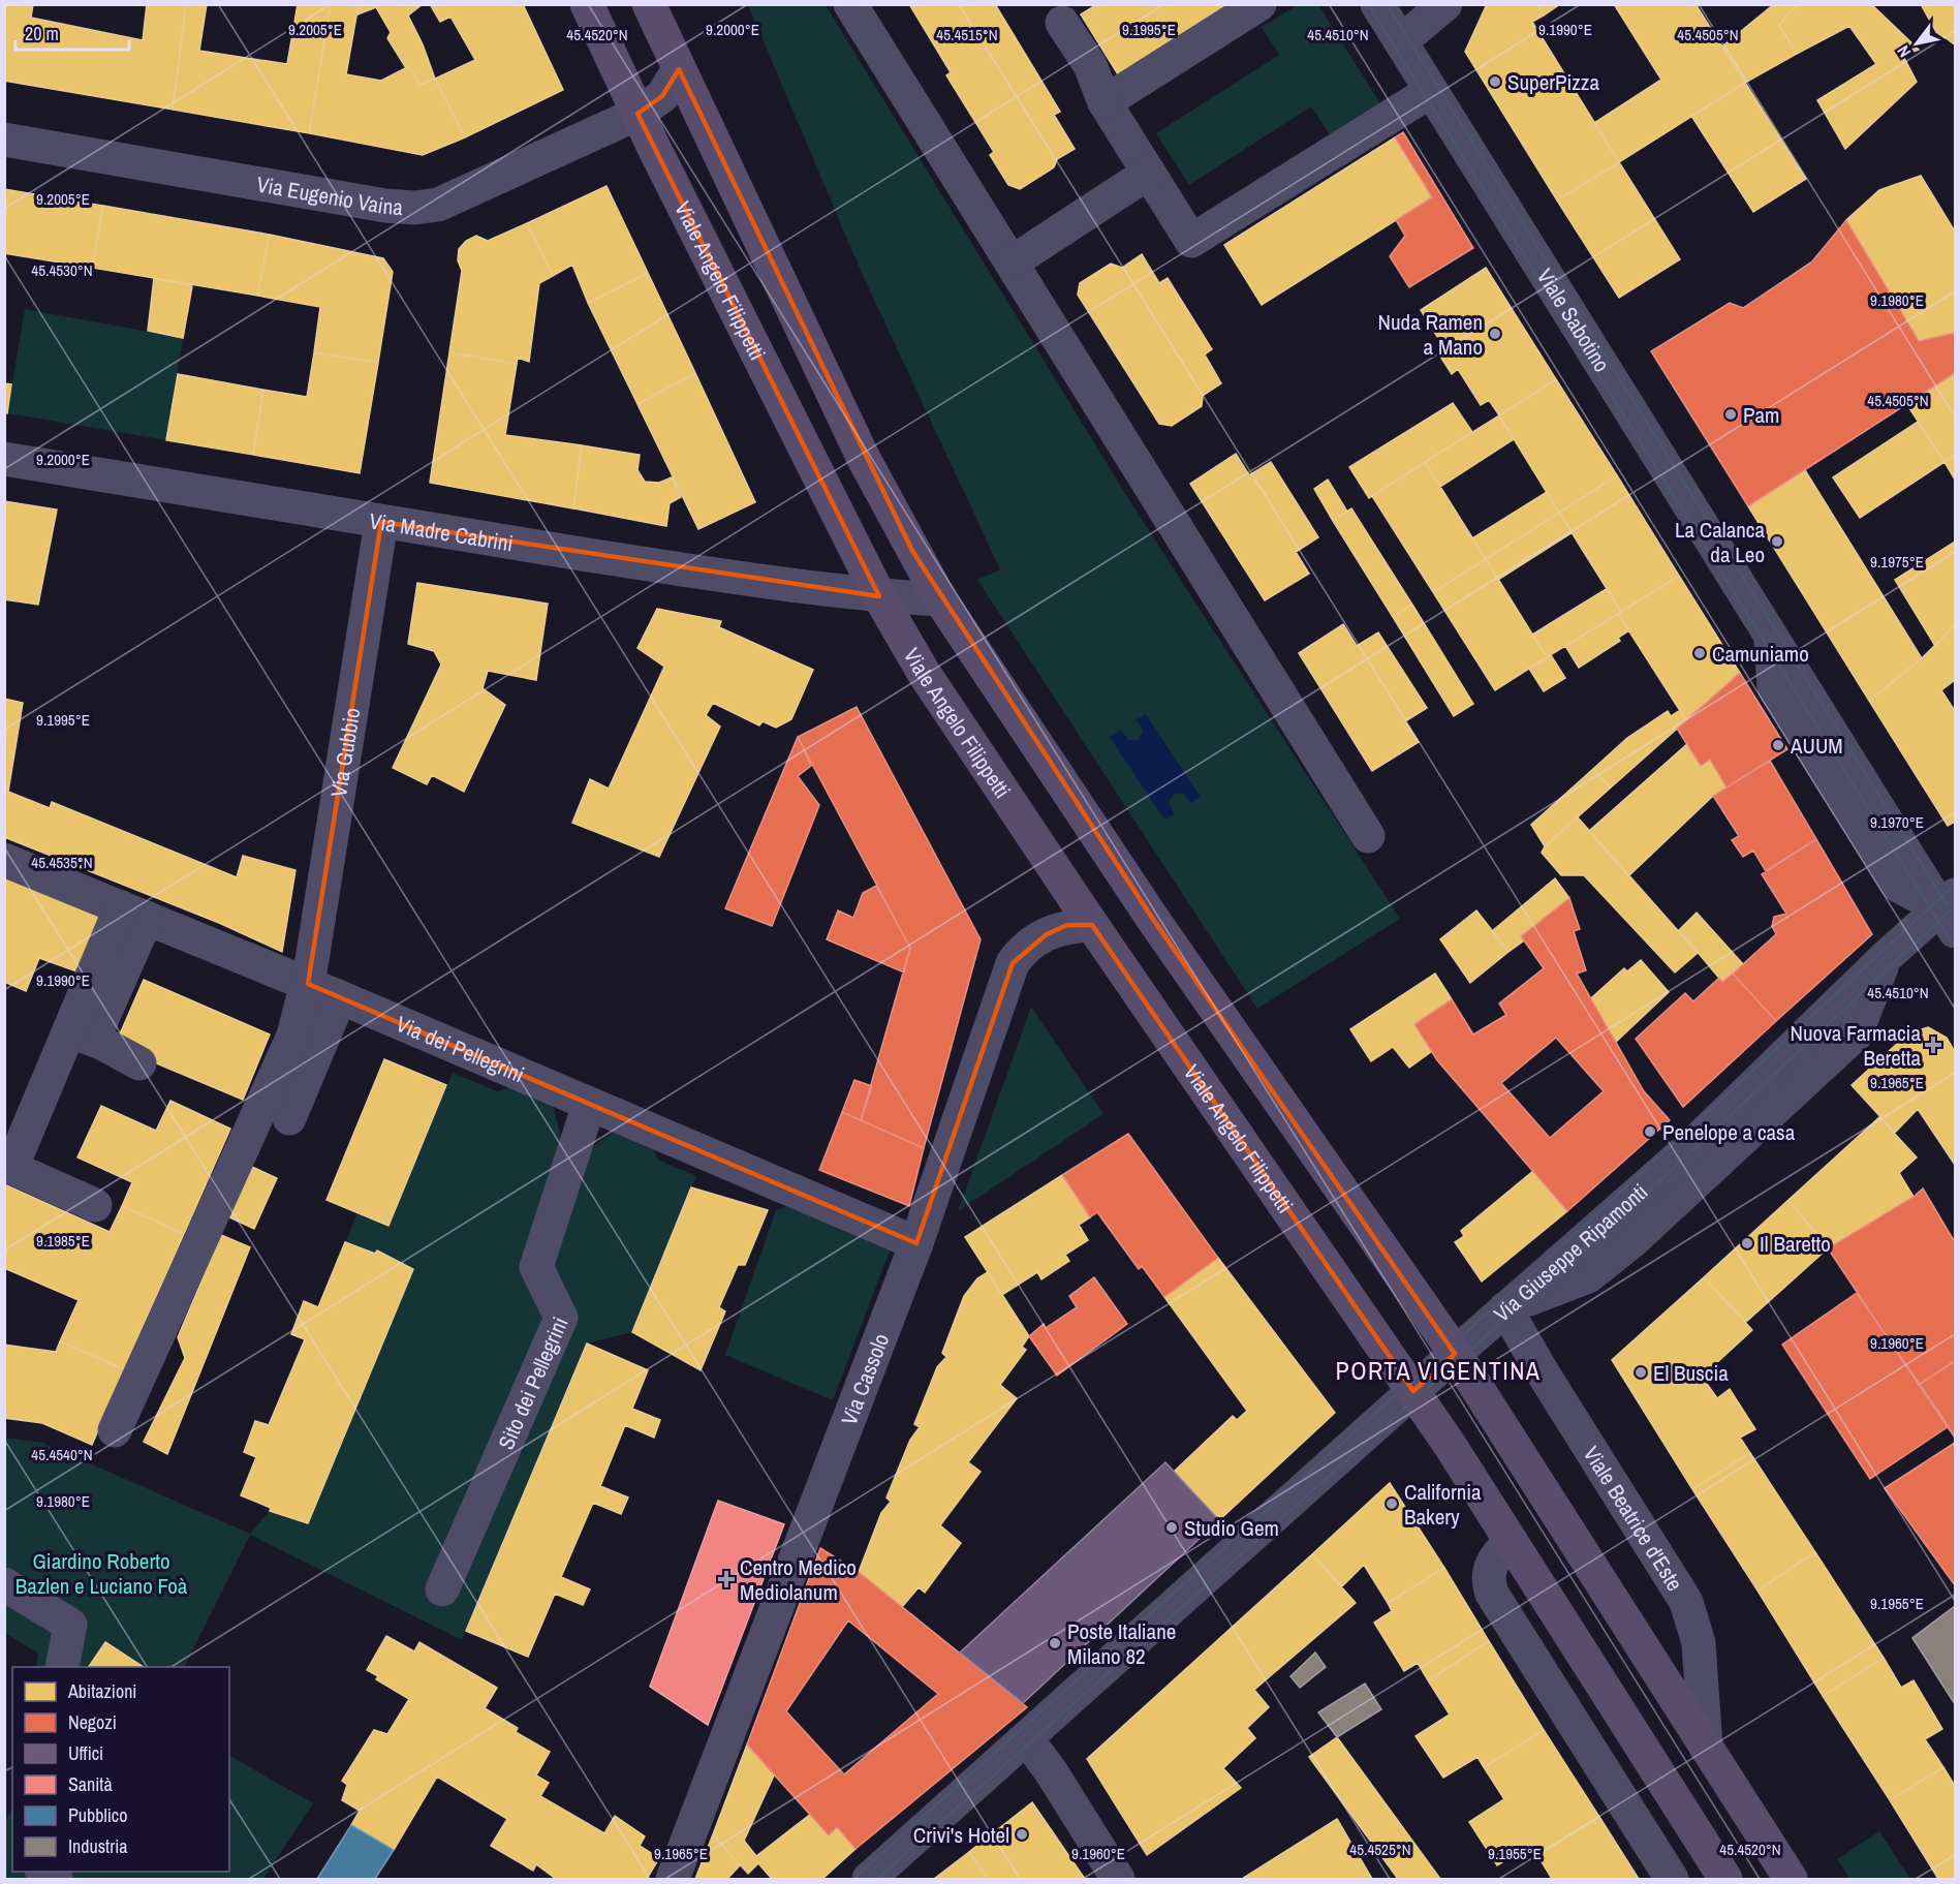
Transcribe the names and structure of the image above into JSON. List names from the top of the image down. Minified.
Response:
{"streets":{"main road":["Viale Angelo Filippetti","Viale Beatrice d'Este"],"street":["Via Eugenio Vaina","Viale Sabotino","Via Madre Cabrini","Via Gubbio","Via dei Pellegrini","Via Giuseppe Ripamonti","Via Cassolo","Sito dei Pellegrini"]},"crossings":[["Via Eugenio Vaina","Viale Angelo Filippetti"],["Viale Angelo Filippetti","Via Madre Cabrini"],["Viale Angelo Filippetti","Via Giuseppe Ripamonti"],["Viale Angelo Filippetti","Via Cassolo"],["Viale Sabotino","Via Giuseppe Ripamonti"],["Via Madre Cabrini","Via Gubbio"],["Via Gubbio","Via dei Pellegrini"],["Via dei Pellegrini","Via Cassolo"],["Via dei Pellegrini","Sito dei Pellegrini"],["Via Giuseppe Ripamonti","Viale Beatrice d'Este"]],"districts":["PORTA VIGENTINA"],"parks":["Giardino Roberto Bazlen e Luciano Foà"],"places":{"other":["SuperPizza","Nuda Ramen a Mano","Pam","La Calanca da Leo","Camuniamo","AUUM","Penelope a casa","Il Baretto","El Buscia","California Bakery","Studio Gem","Poste Italiane Milano 82","Crivi's Hotel"],"health":["Nuova Farmacia Beretta","Centro Medico Mediolanum"]},"legend":["Abitazioni","Negozi","Uffici","Sanità","Pubblico","Industria"],"scale_bar":"20 m","north":"bottom left","coordinates":["9.1990°E","9.2005°E","9.2000°E","9.1995°E","45.4520°N","45.4510°N","45.4505°N","45.4515°N","45.4530°N","9.1980°E","9.1975°E","9.1970°E","45.4535°N","9.1965°E","9.1985°E","9.1960°E","45.4540°N","9.1955°E","45.4525°N"]}
